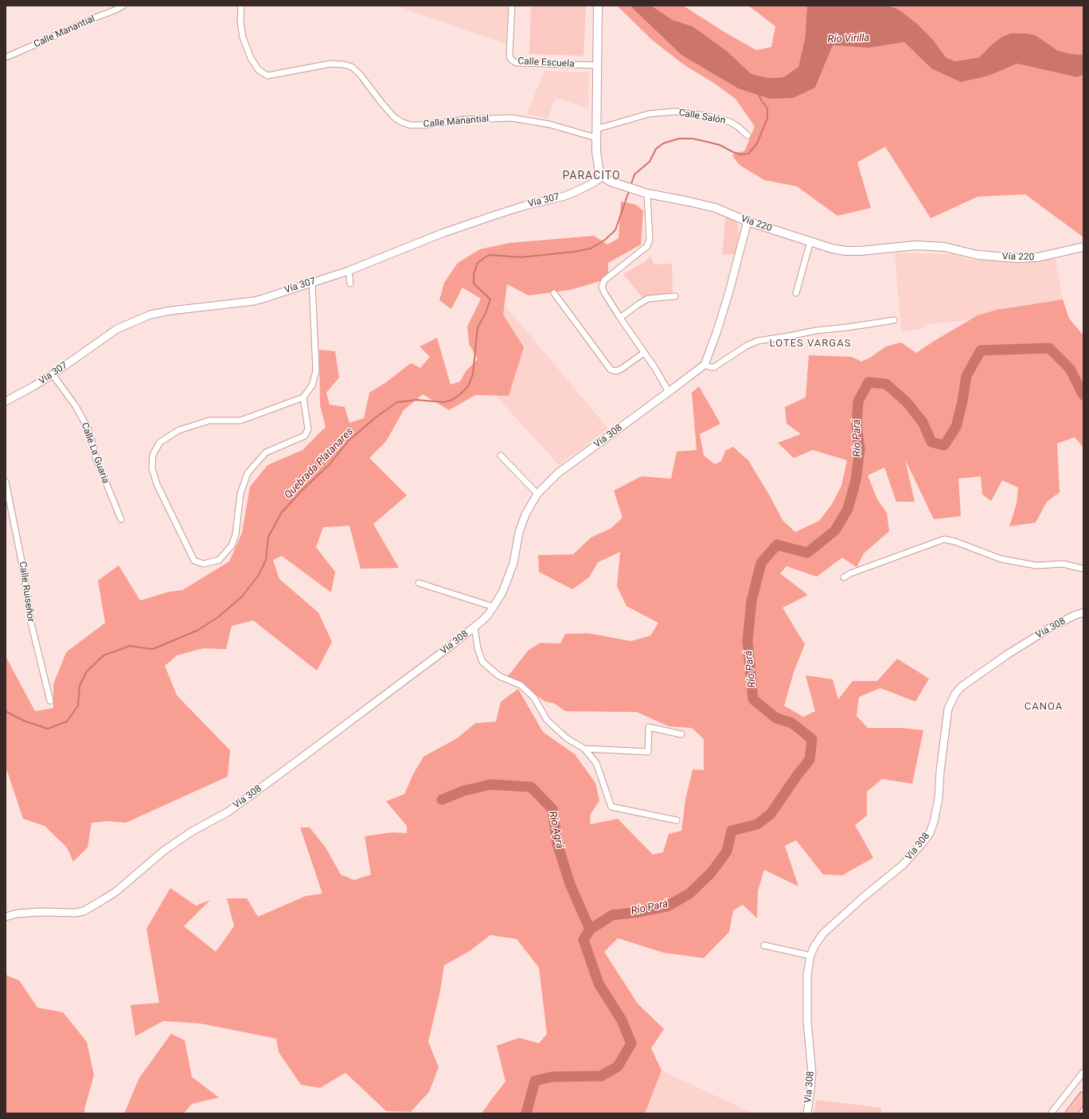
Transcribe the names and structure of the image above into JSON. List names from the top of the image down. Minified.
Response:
{"streets":{"main road":["Vía 220"],"street":["Calle Manantial","Calle Escuela","Calle Salón","Vía 307","Vía 308","Calle La Guaria","Calle Ruiseñor"]},"crossings":[["Vía 307","Vía 220"],["Vía 307","Calle La Guaria"]],"districts":["PARACITO","LOTES VARGAS","CANOA"],"water":["Río Virilla","Río Pará","Quebrada Platanares","Río Agrá"]}
